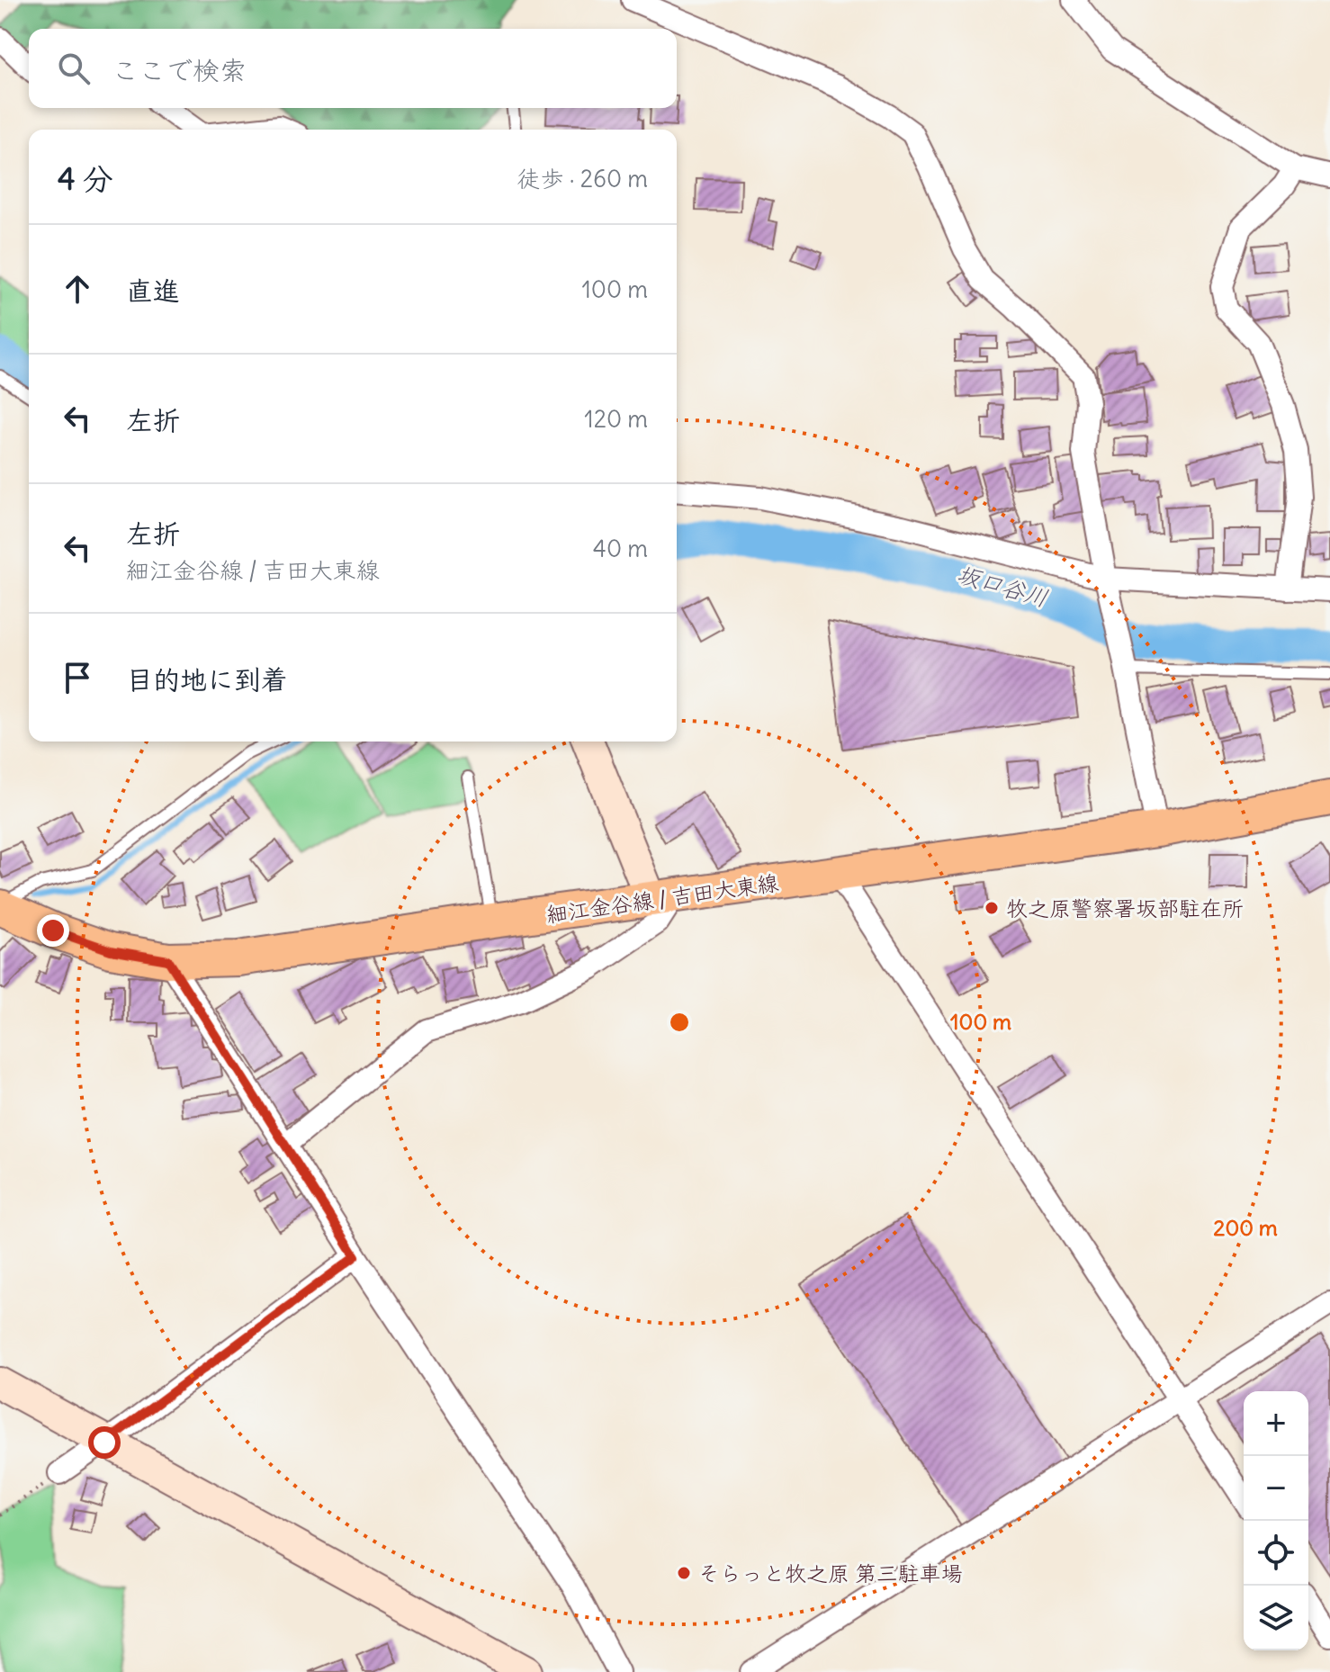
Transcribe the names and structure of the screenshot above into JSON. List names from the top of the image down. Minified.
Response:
{"streets":{"main road":["細江金谷線 / 吉田大東線"]},"water":["坂口谷川"],"places":["牧之原警察署坂部駐在所","そらっと牧之原 第三駐車場"],"page":{"search":"ここで検索","heading":["4 分","徒歩 · 260 m"],"list":[["直進","100 m"],["左折","120 m"],["左折","細江金谷線 / 吉田大東線","40 m"],"目的地に到着"],"map_buttons":["+","−"]},"rings":["100 m","200 m"]}
